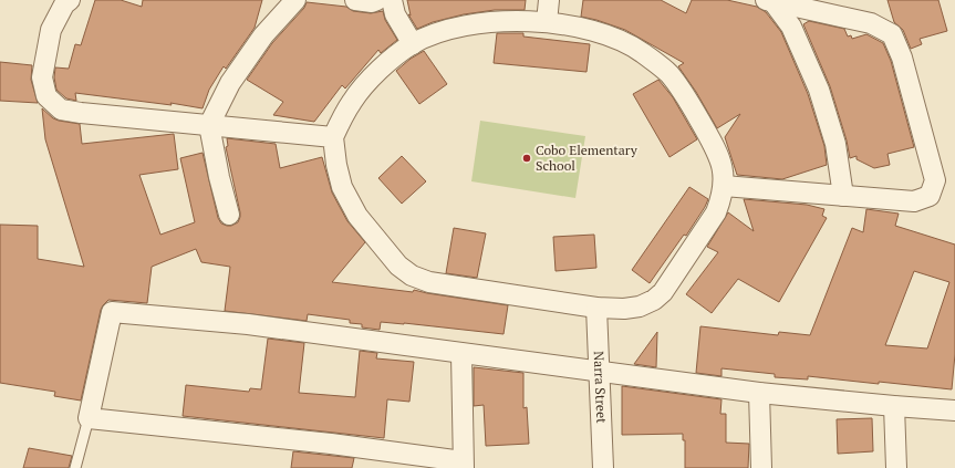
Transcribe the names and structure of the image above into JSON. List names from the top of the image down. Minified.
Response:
{"streets":{"street":["Narra Street"]},"places":["Cobo Elementary School"]}
